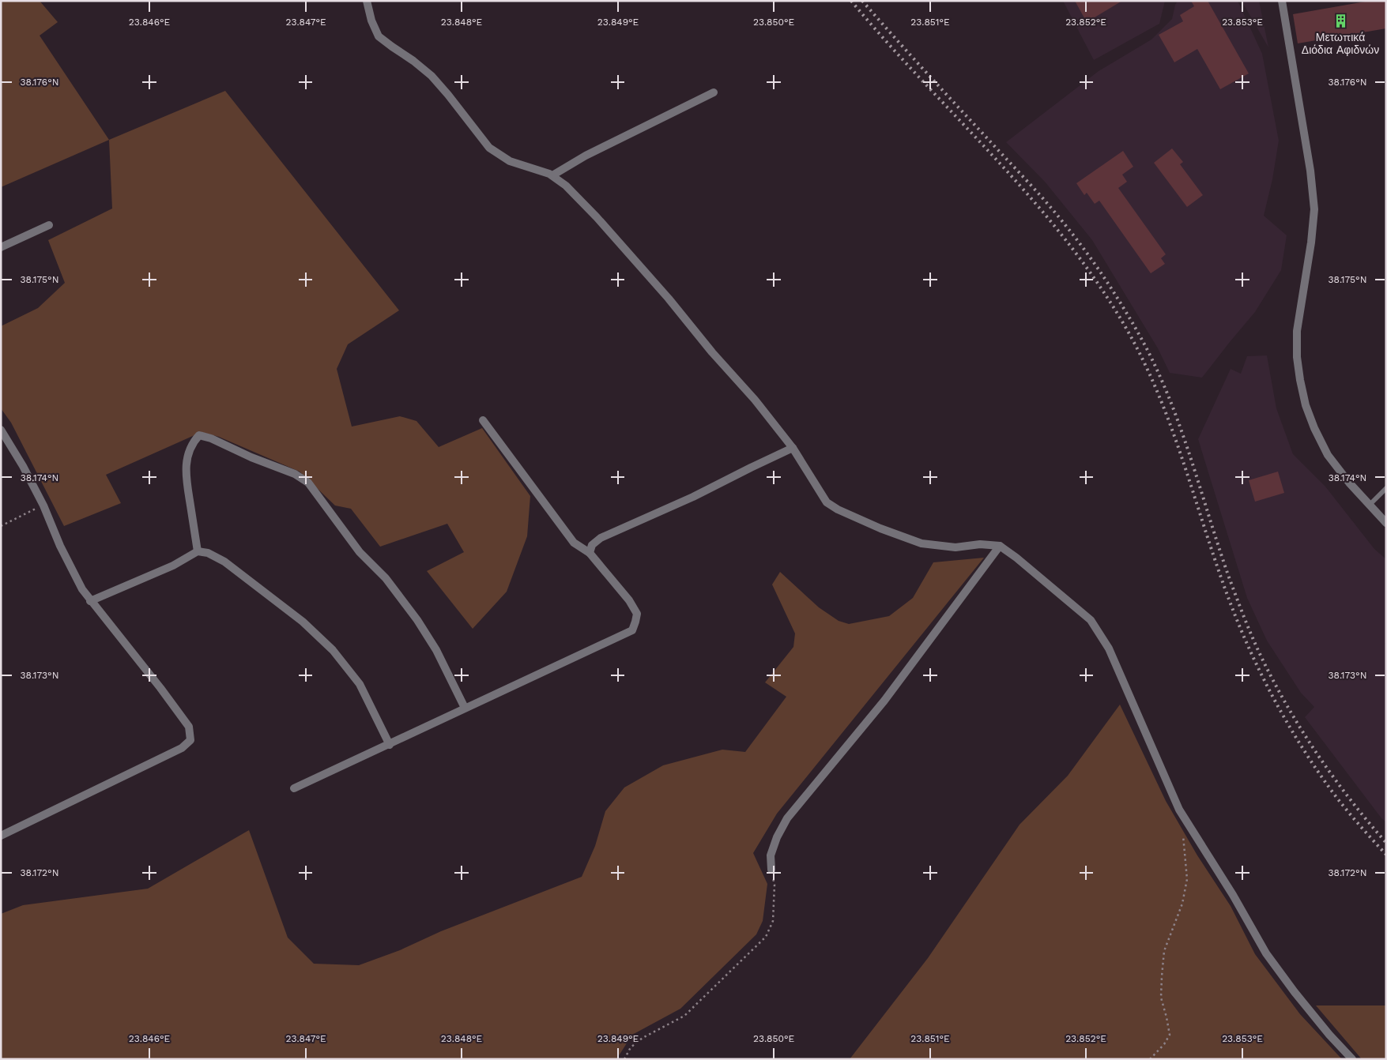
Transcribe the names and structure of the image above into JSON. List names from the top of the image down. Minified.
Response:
{"places":{"building":["Μετωπικά Διόδια Αφιδνών"]},"coordinates":["23.846°E","23.847°E","23.848°E","23.849°E","23.850°E","23.851°E","23.852°E","23.853°E","38.176°N","38.175°N","38.174°N","38.173°N","38.172°N"]}
